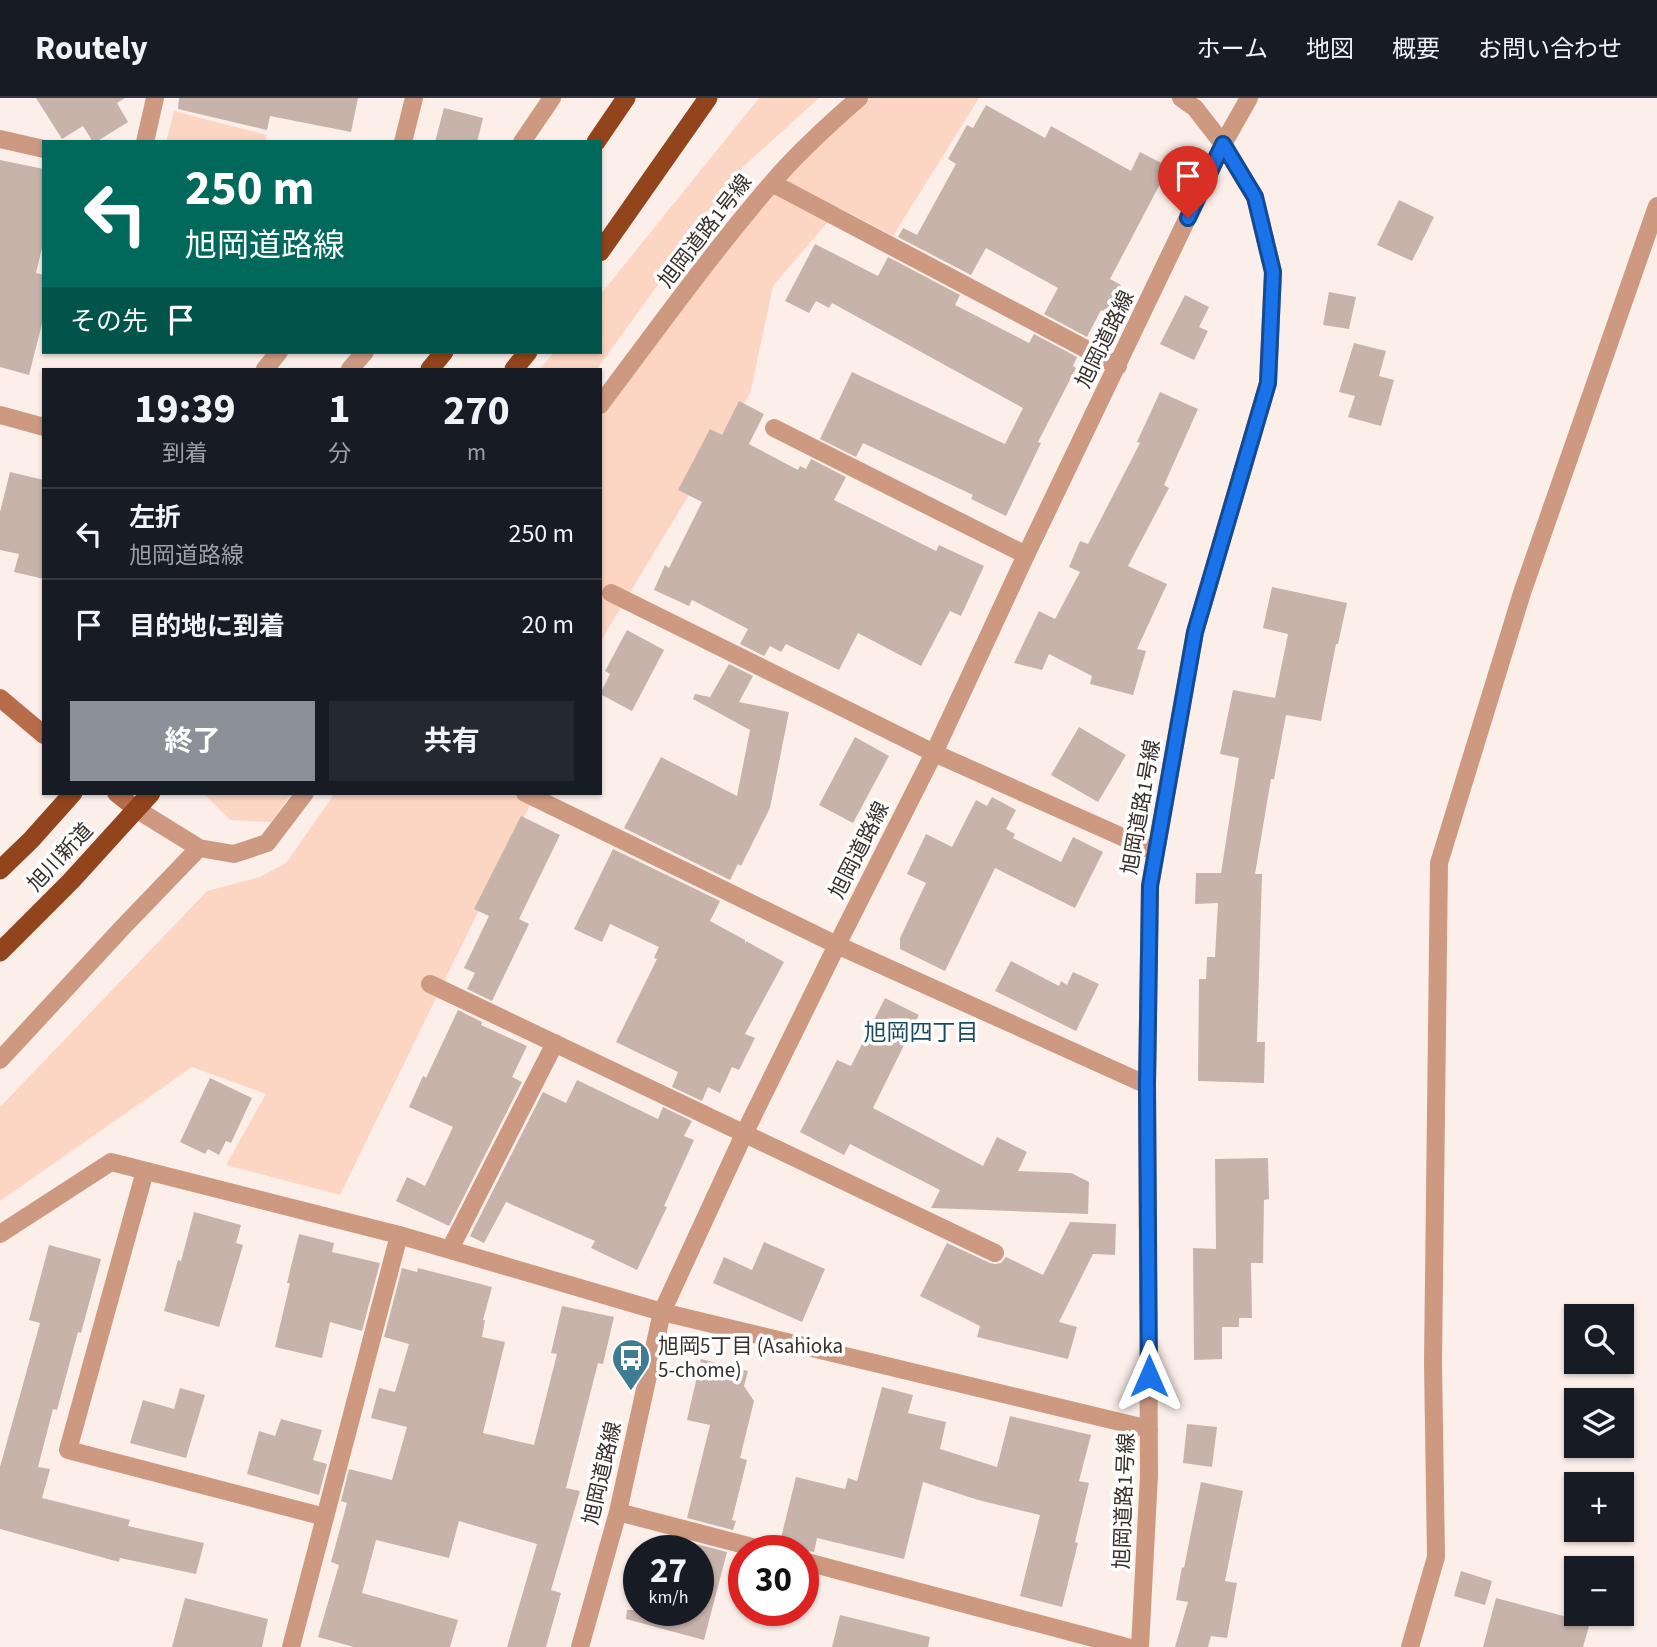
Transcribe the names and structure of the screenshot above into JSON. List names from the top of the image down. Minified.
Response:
{"streets":{"highway":["旭川新道"],"street":["旭岡道路1号線","旭岡道路線"]},"crossings":[["旭岡道路1号線","旭岡道路線"]],"districts":["旭岡四丁目"],"places":{"bus stop":["旭岡5丁目 (Asahioka 5-chome)"]},"page":{"header":"Routely","nav":["ホーム","地図","概要","お問い合わせ"],"turn":["250 m","旭岡道路線"],"then":"その先","eta":["19:39","到着","1","分","270","m"],"list":[{"name":"左折","note":"旭岡道路線","value":"250 m"},{"name":"目的地に到着","value":"20 m"}],"buttons":["終了","共有"],"map_buttons":["+","−"],"speed":"27 km/h","limit":"30"}}
